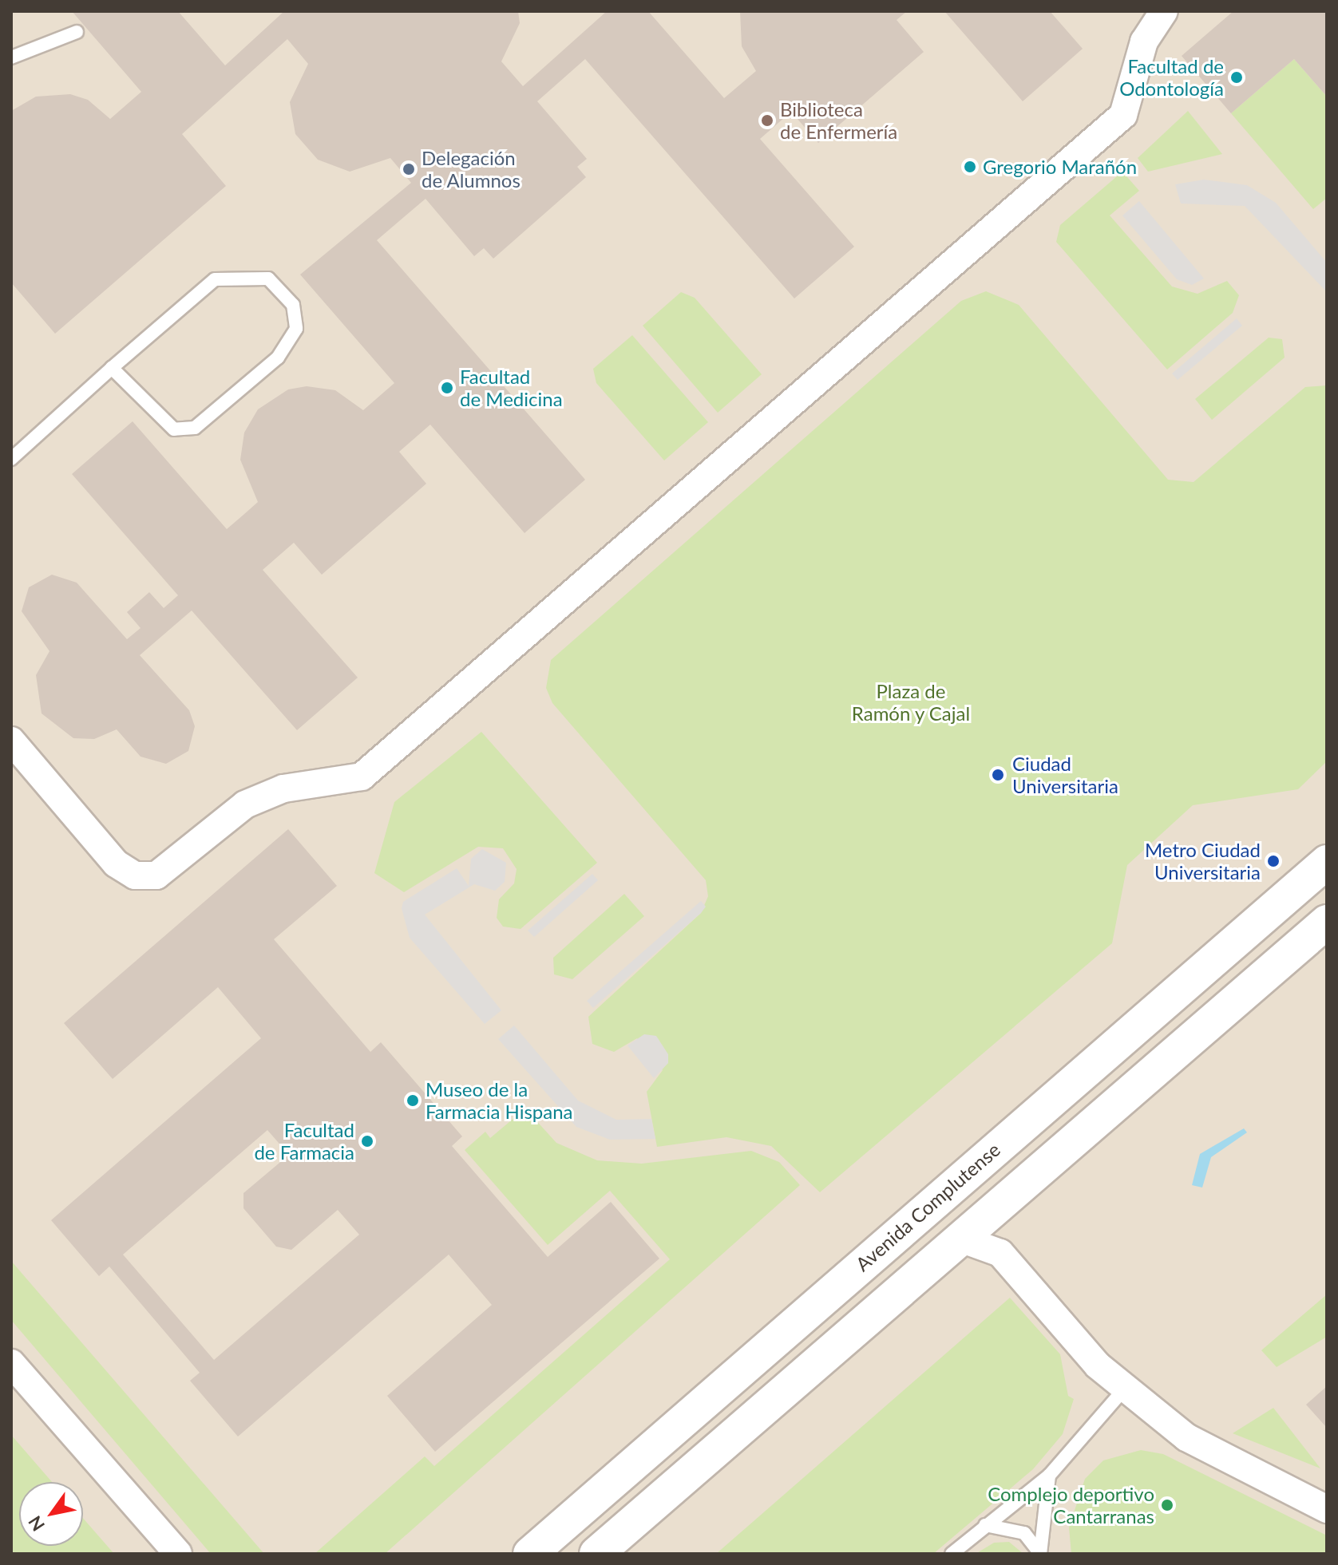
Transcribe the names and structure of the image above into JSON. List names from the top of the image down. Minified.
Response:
{"streets":{"street":["Avenida Complutense"]},"parks":["Plaza de Ramón y Cajal"],"places":["Facultad de Odontología","Biblioteca de Enfermería","Gregorio Marañón","Delegación de Alumnos","Facultad de Medicina","Ciudad Universitaria","Metro Ciudad Universitaria","Museo de la Farmacia Hispana","Facultad de Farmacia","Complejo deportivo Cantarranas"],"north":"bottom left"}
